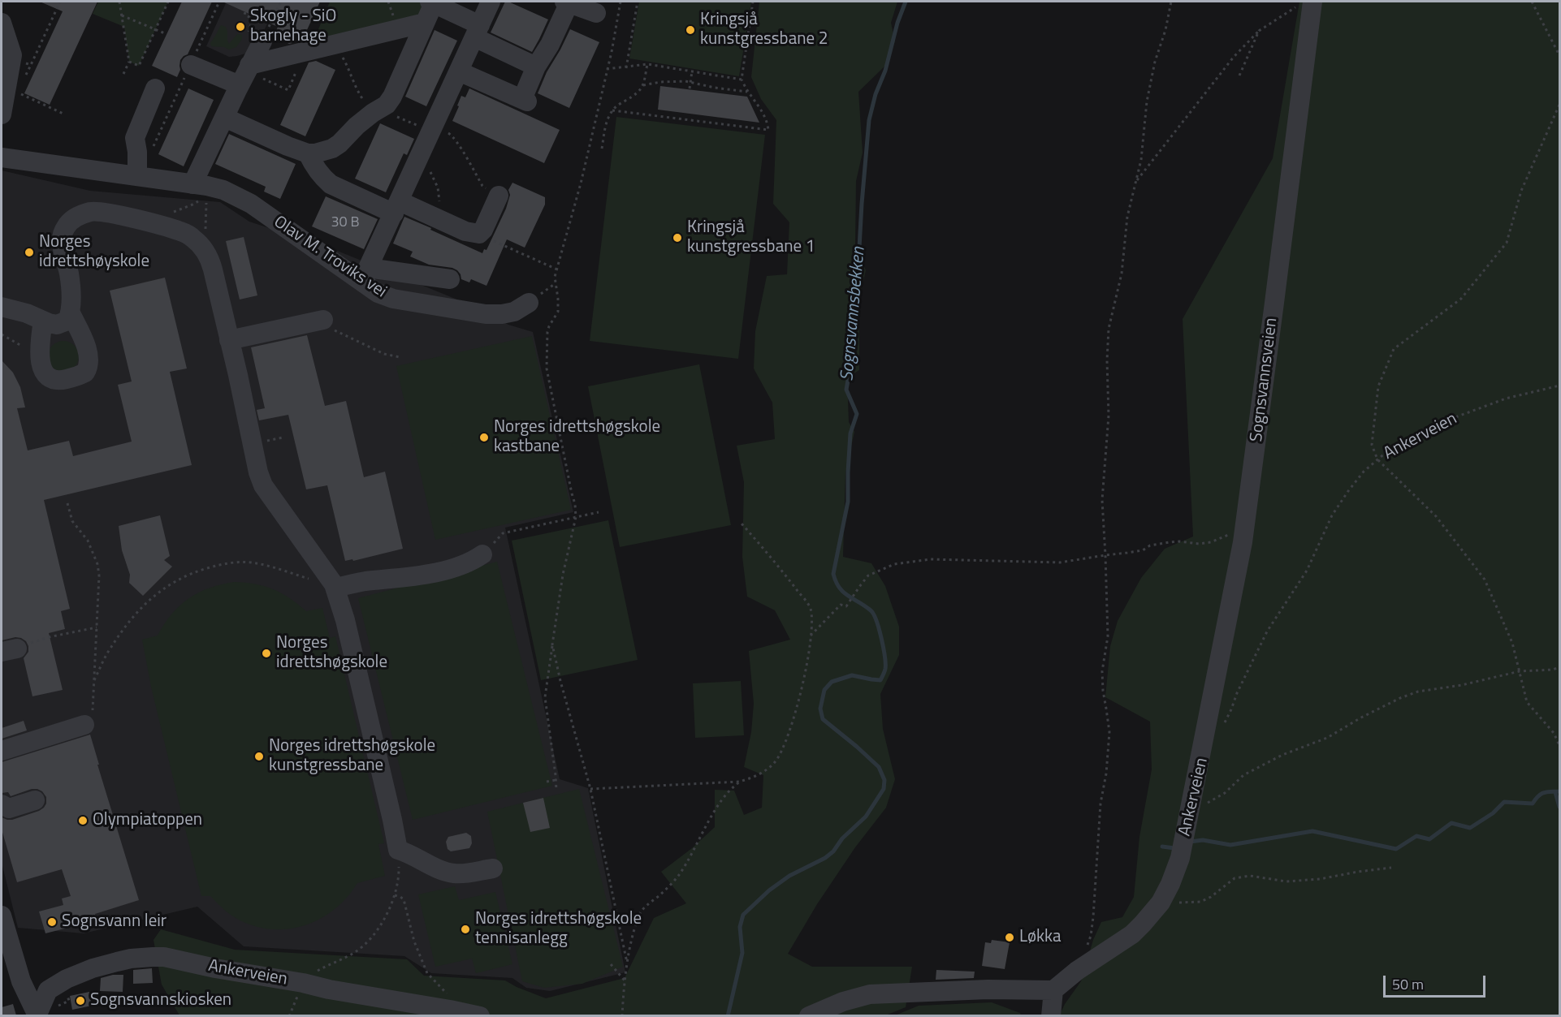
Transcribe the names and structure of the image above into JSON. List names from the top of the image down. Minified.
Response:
{"streets":{"street":["Olav M. Troviks vei","Sognsvannsveien","Ankerveien"]},"crossings":[["Sognsvannsveien","Ankerveien"]],"water":["Sognsvannsbekken"],"places":["Skogly - SiO barnehage","Kringsjå kunstgressbane 2","Kringsjå kunstgressbane 1","Norges idrettshøyskole","Norges idrettshøgskole kastbane","Norges idrettshøgskole","Norges idrettshøgskole kunstgressbane","Olympiatoppen","Sognsvann leir","Norges idrettshøgskole tennisanlegg","Løkka","Sognsvannskiosken"],"house_numbers":["30 B"],"scale_bar":"50 m"}
